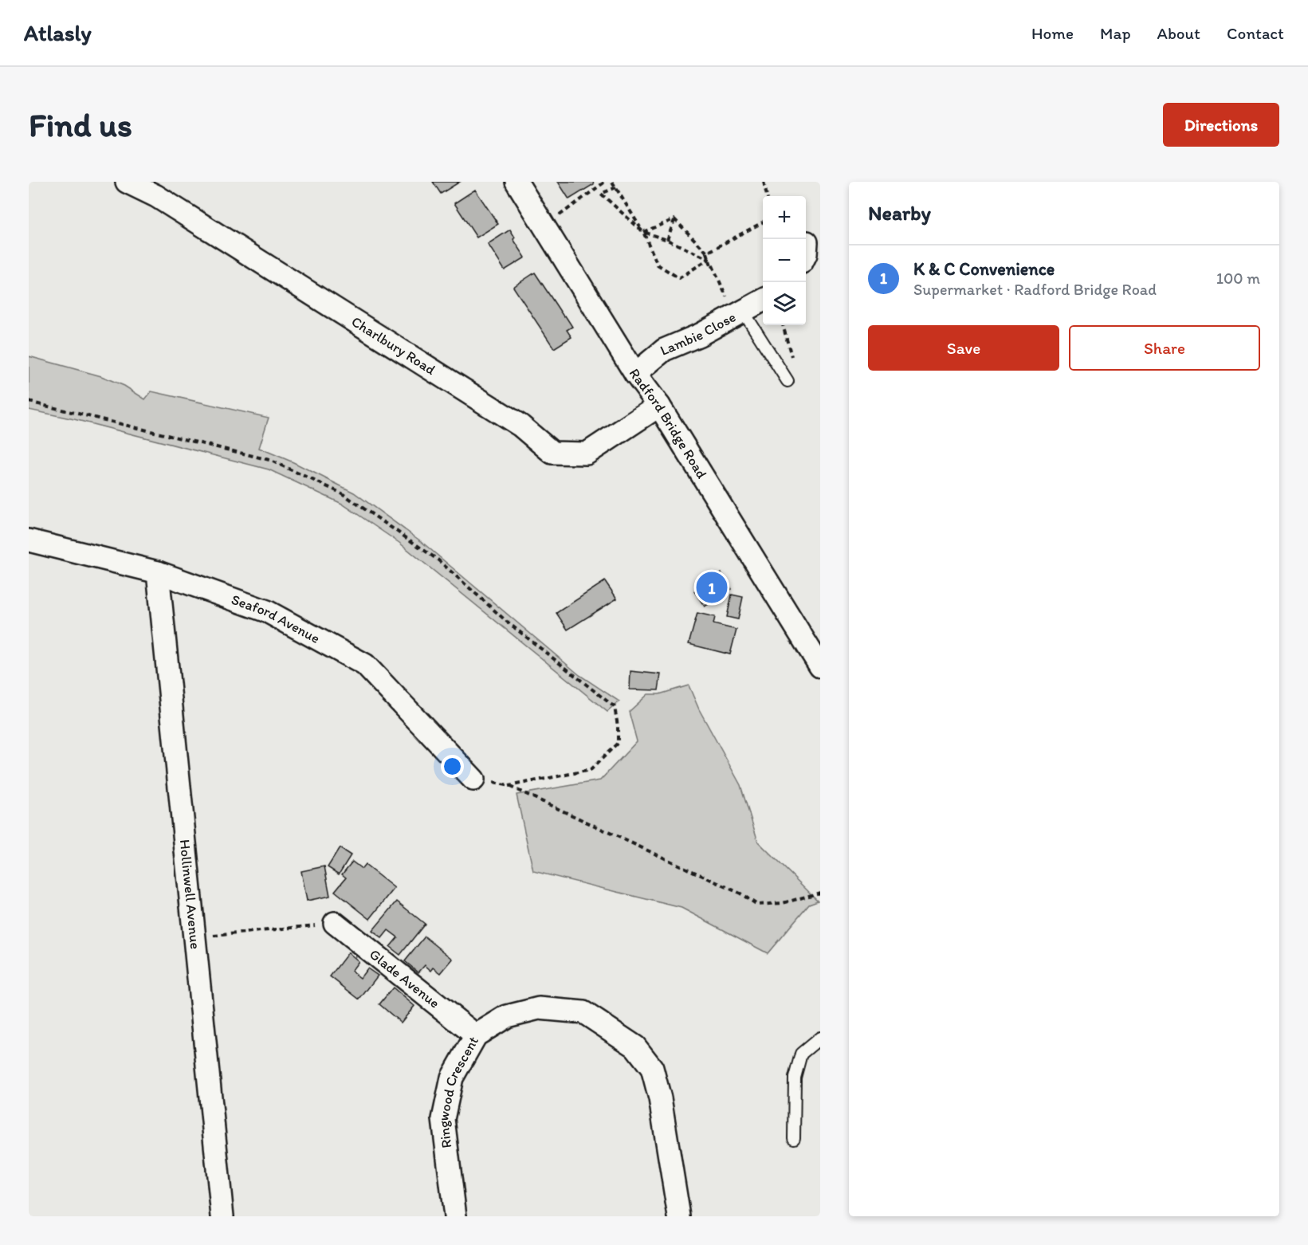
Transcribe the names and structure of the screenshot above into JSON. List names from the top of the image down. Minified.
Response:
{"streets":{"street":["Lambie Close","Charlbury Road","Radford Bridge Road","Seaford Avenue","Hollinwell Avenue","Glade Avenue","Ringwood Crescent"]},"crossings":[["Lambie Close","Radford Bridge Road"],["Charlbury Road","Radford Bridge Road"],["Seaford Avenue","Hollinwell Avenue"],["Glade Avenue","Ringwood Crescent"]],"page":{"header":"Atlasly","nav":["Home","Map","About","Contact"],"buttons":["Directions",["Save","Share"]],"title":"Find us","heading":"Nearby","map_buttons":["+","−"],"list":[{"mark":"1","name":"K & C Convenience","note":"Supermarket · Radford Bridge Road","value":"100 m"}],"pins":"1"}}
